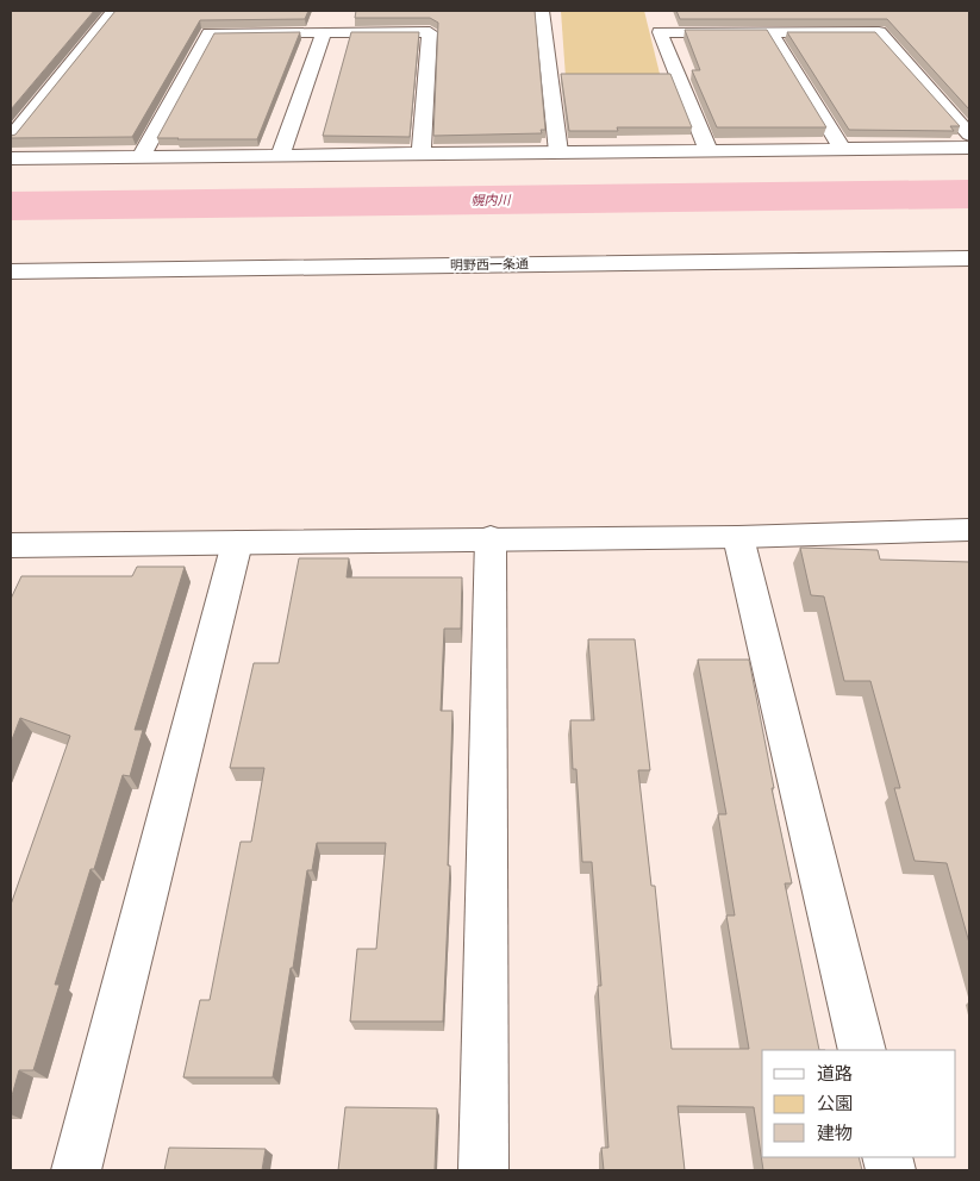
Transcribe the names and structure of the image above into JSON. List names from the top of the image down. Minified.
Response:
{"streets":{"street":["明野西一条通"]},"water":["幌内川"],"legend":["道路","公園","建物"]}
